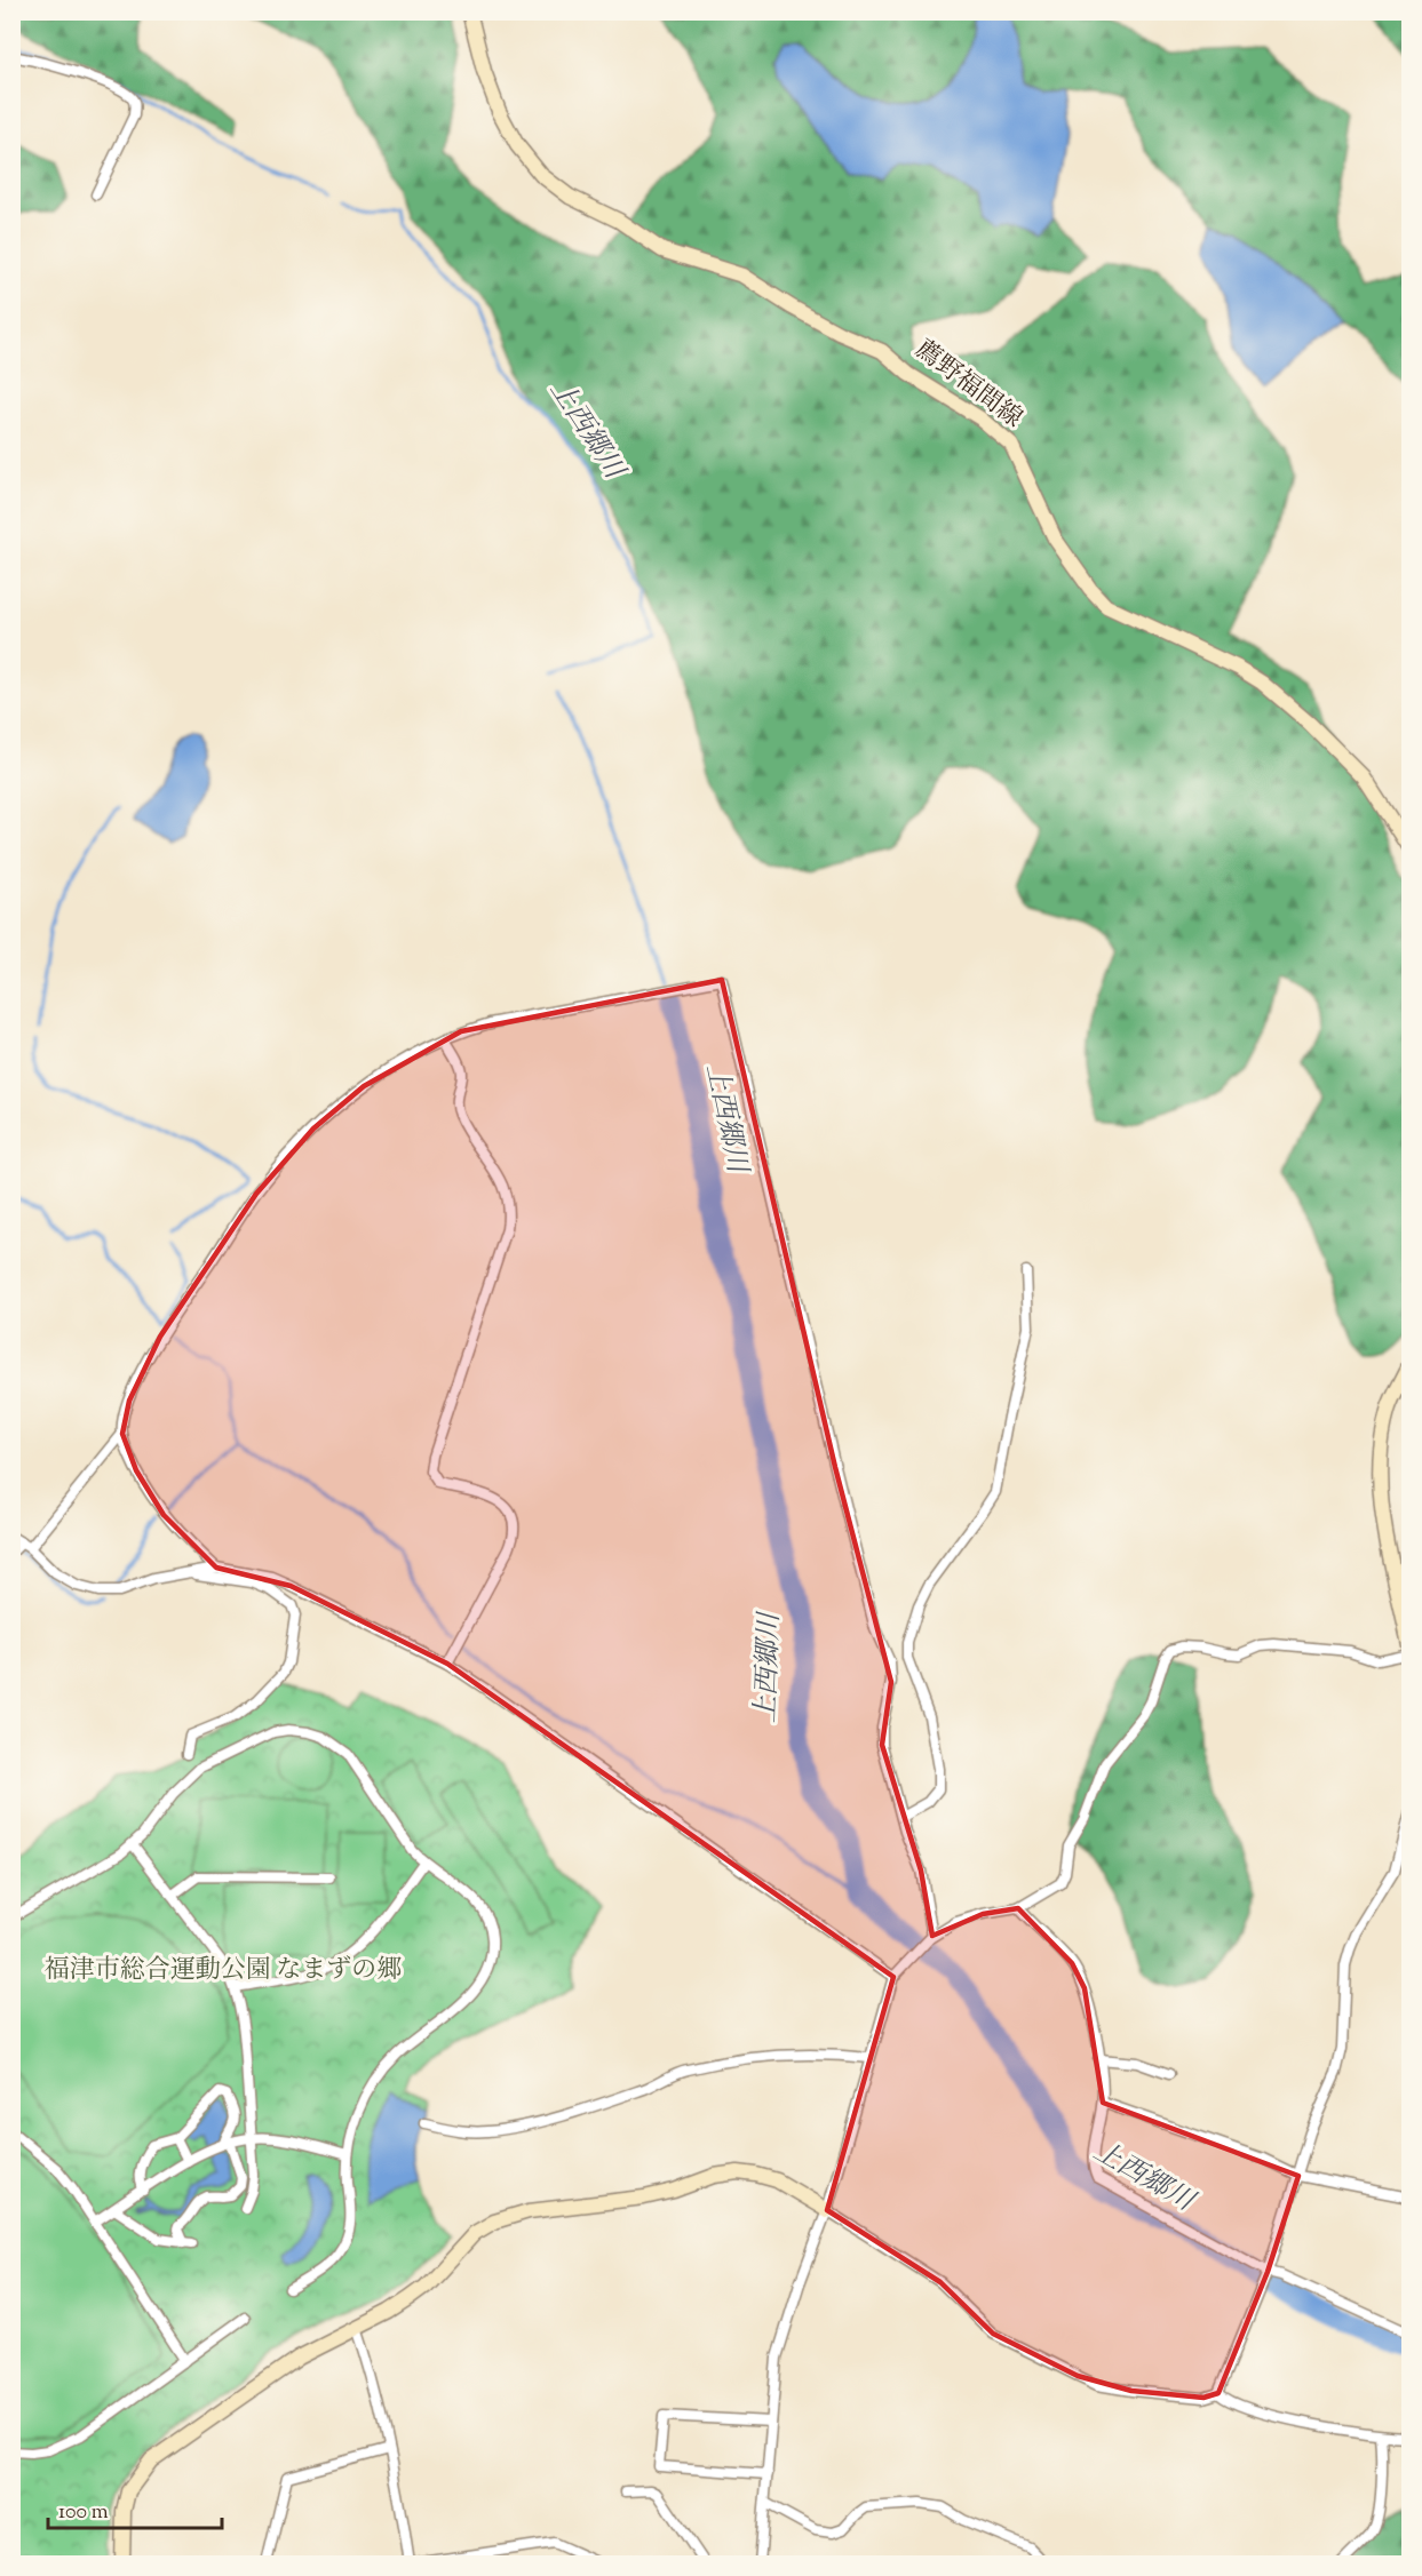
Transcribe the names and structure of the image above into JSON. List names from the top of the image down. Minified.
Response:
{"streets":{"main road":["薦野福間線"]},"water":["上西郷川"],"parks":["福津市総合運動公園 なまずの郷"],"scale_bar":"100 m"}
